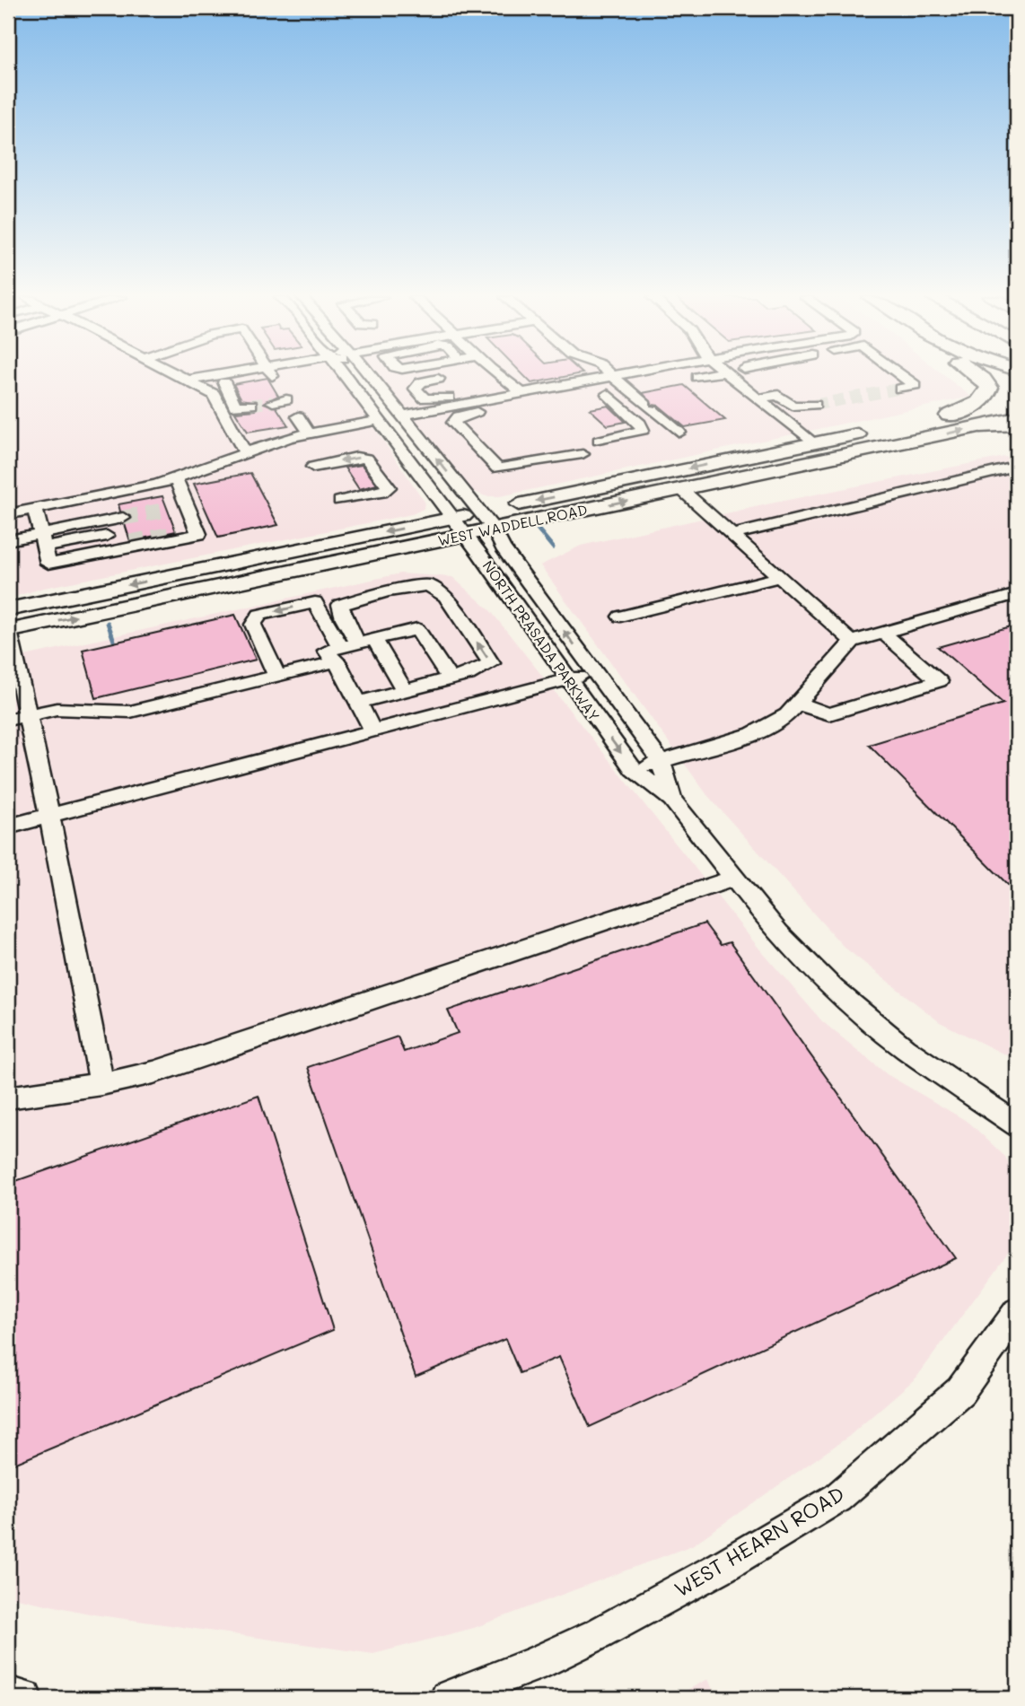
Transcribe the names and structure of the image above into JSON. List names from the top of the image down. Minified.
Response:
{"streets":{"main road":["WEST WADDELL ROAD"],"street":["NORTH PRASADA PARKWAY","WEST HEARN ROAD"]},"crossings":[["WEST WADDELL ROAD","NORTH PRASADA PARKWAY"]]}
